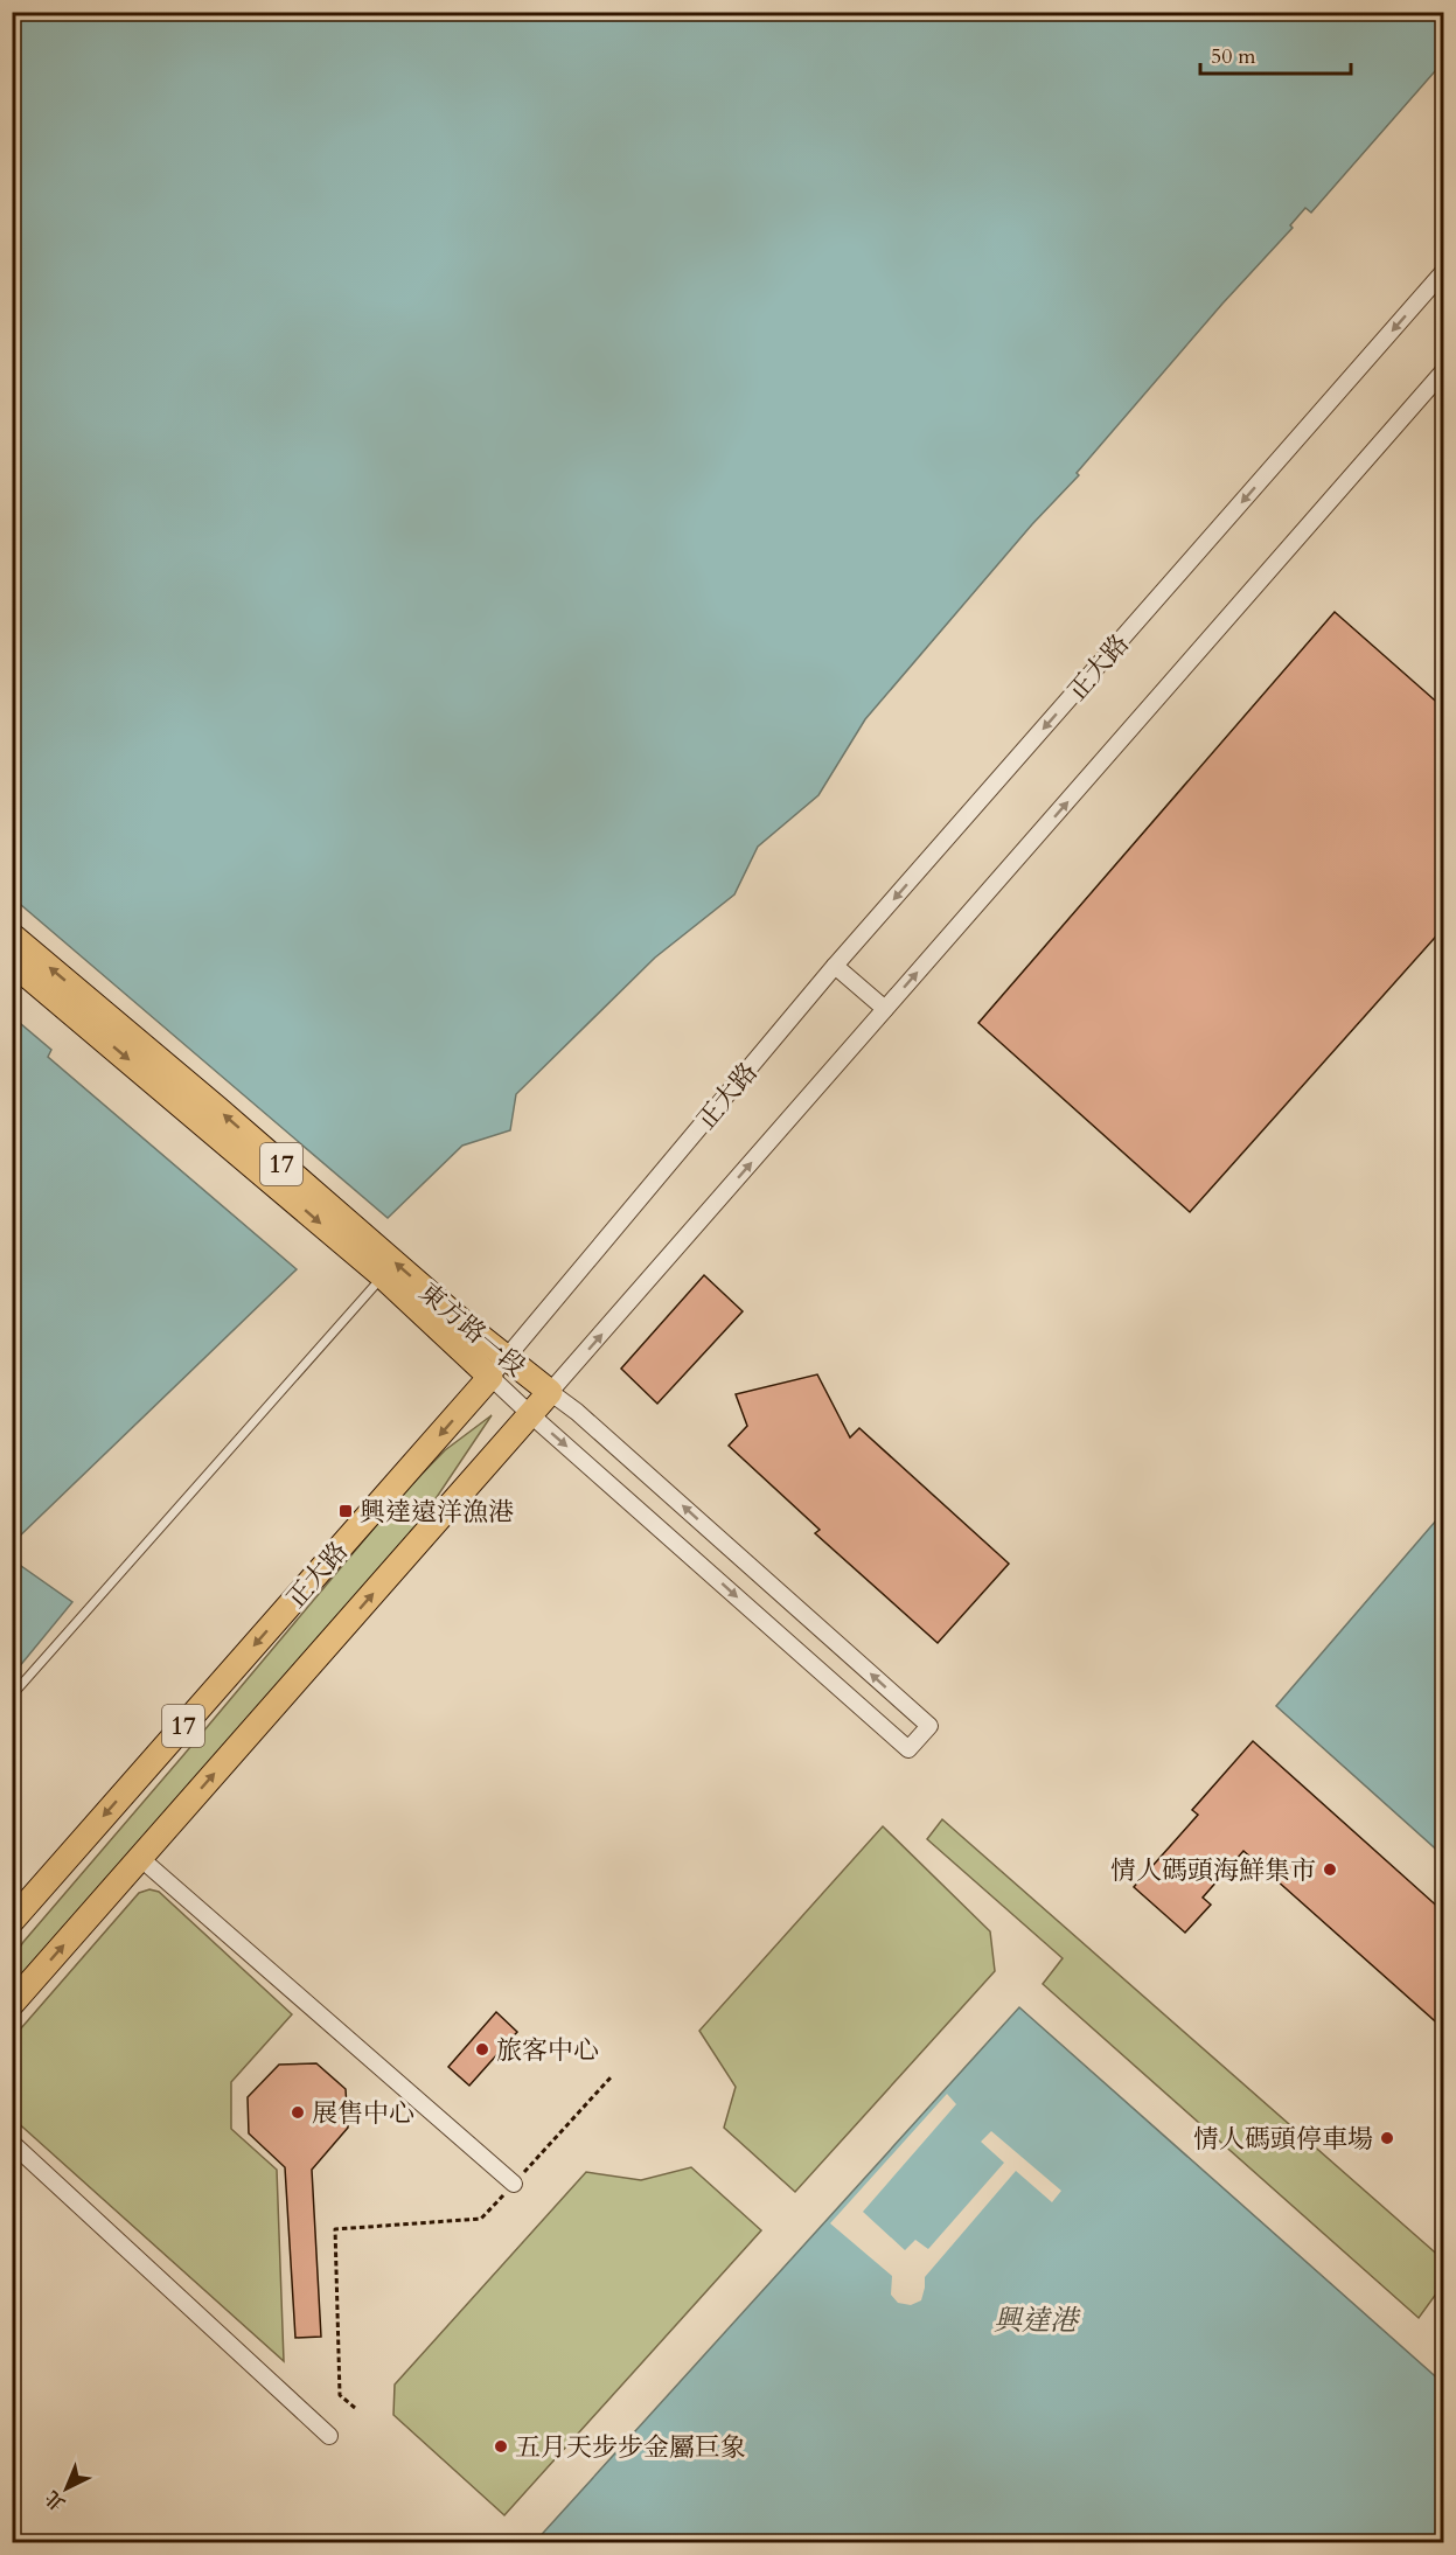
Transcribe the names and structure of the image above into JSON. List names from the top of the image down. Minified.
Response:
{"streets":{"main road":["正大路","17","東方路一段"]},"crossings":[["正大路","東方路一段"],["17","東方路一段"]],"water":["興達港"],"places":{"transit":["興達遠洋漁港"],"other":["情人碼頭海鮮集市","旅客中心","展售中心","情人碼頭停車場","五月天步步金屬巨象"]},"scale_bar":"50 m","north":"bottom left"}
